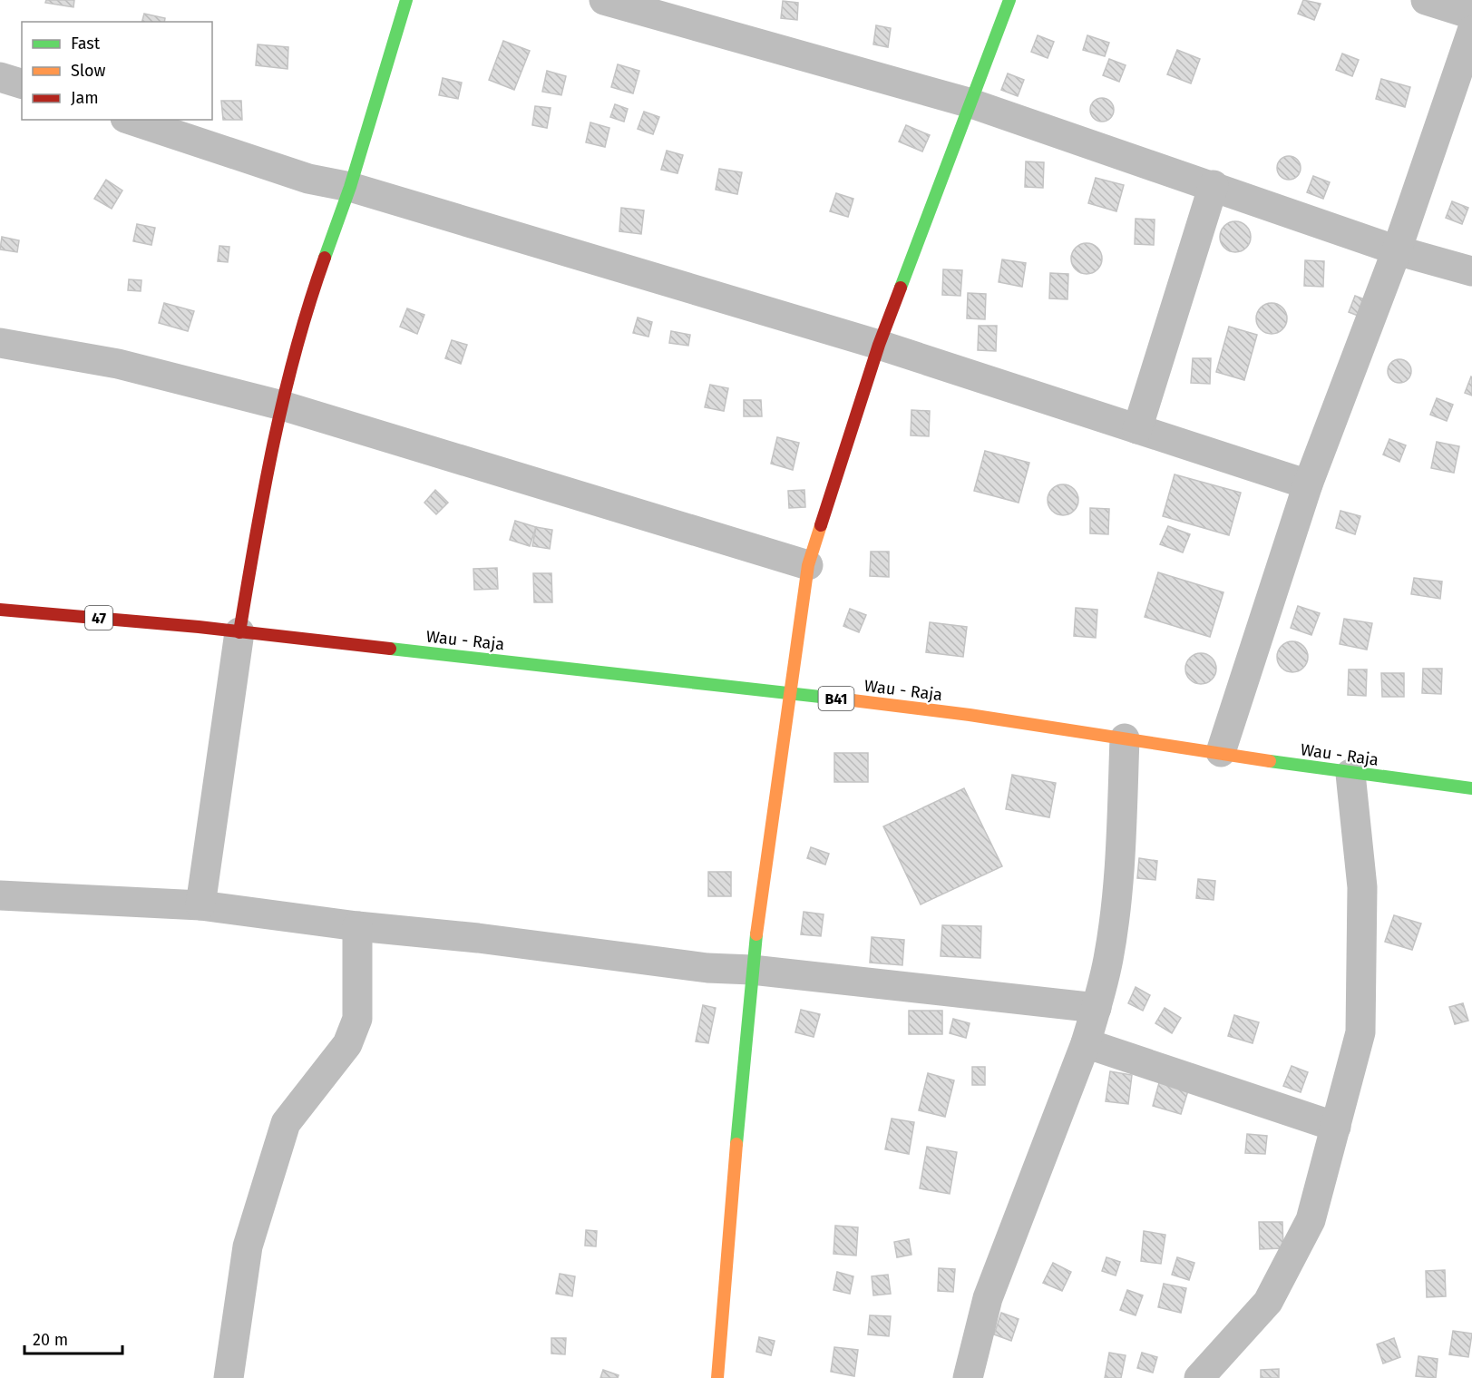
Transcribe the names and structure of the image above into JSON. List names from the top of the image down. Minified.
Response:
{"streets":{"street":["47","Wau - Raja","B41"]},"crossings":[["47","Wau - Raja"]],"legend":["Fast","Slow","Jam"],"scale_bar":"20 m"}
